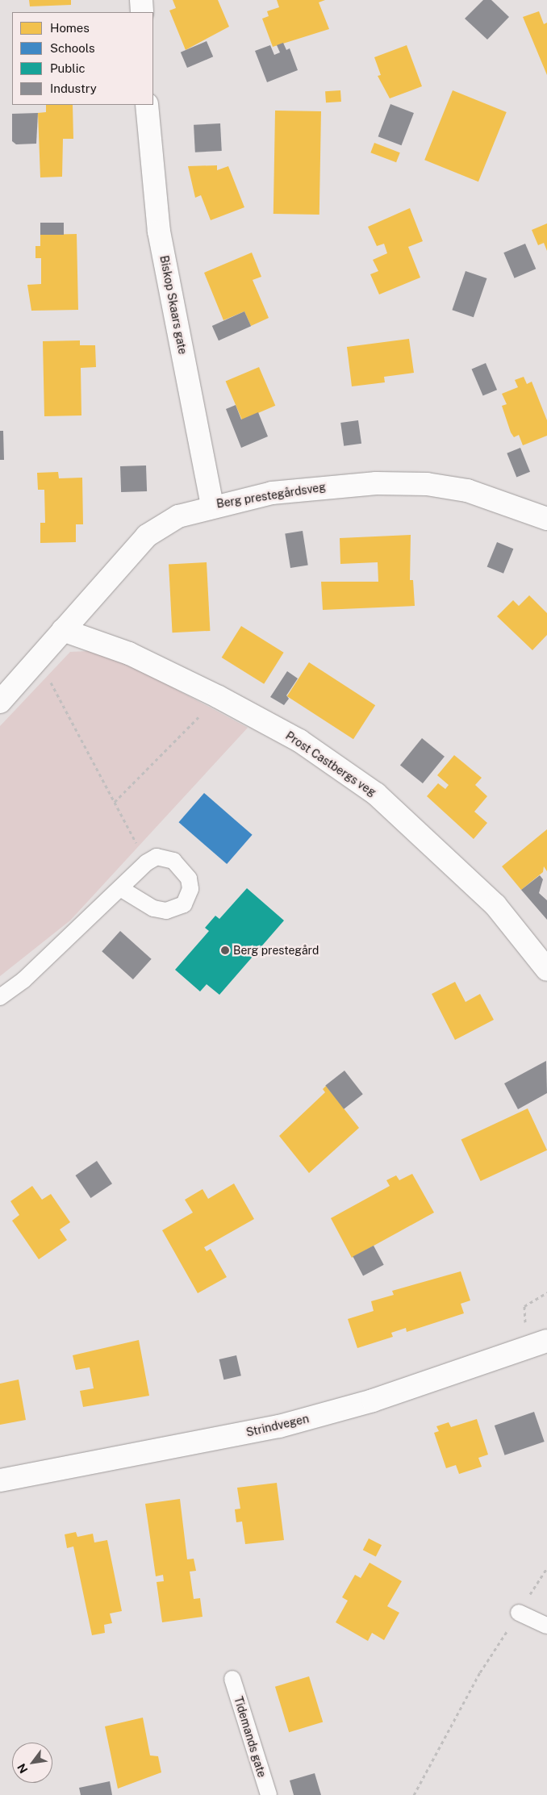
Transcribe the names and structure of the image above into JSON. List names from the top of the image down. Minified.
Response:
{"streets":{"street":["Biskop Skaars gate","Berg prestegårdsveg","Prost Castbergs veg","Strindvegen"],"lane":["Tidemands gate"]},"crossings":[["Biskop Skaars gate","Berg prestegårdsveg"],["Berg prestegårdsveg","Prost Castbergs veg"]],"places":["Berg prestegård"],"legend":["Homes","Schools","Public","Industry"],"north":"bottom left"}
